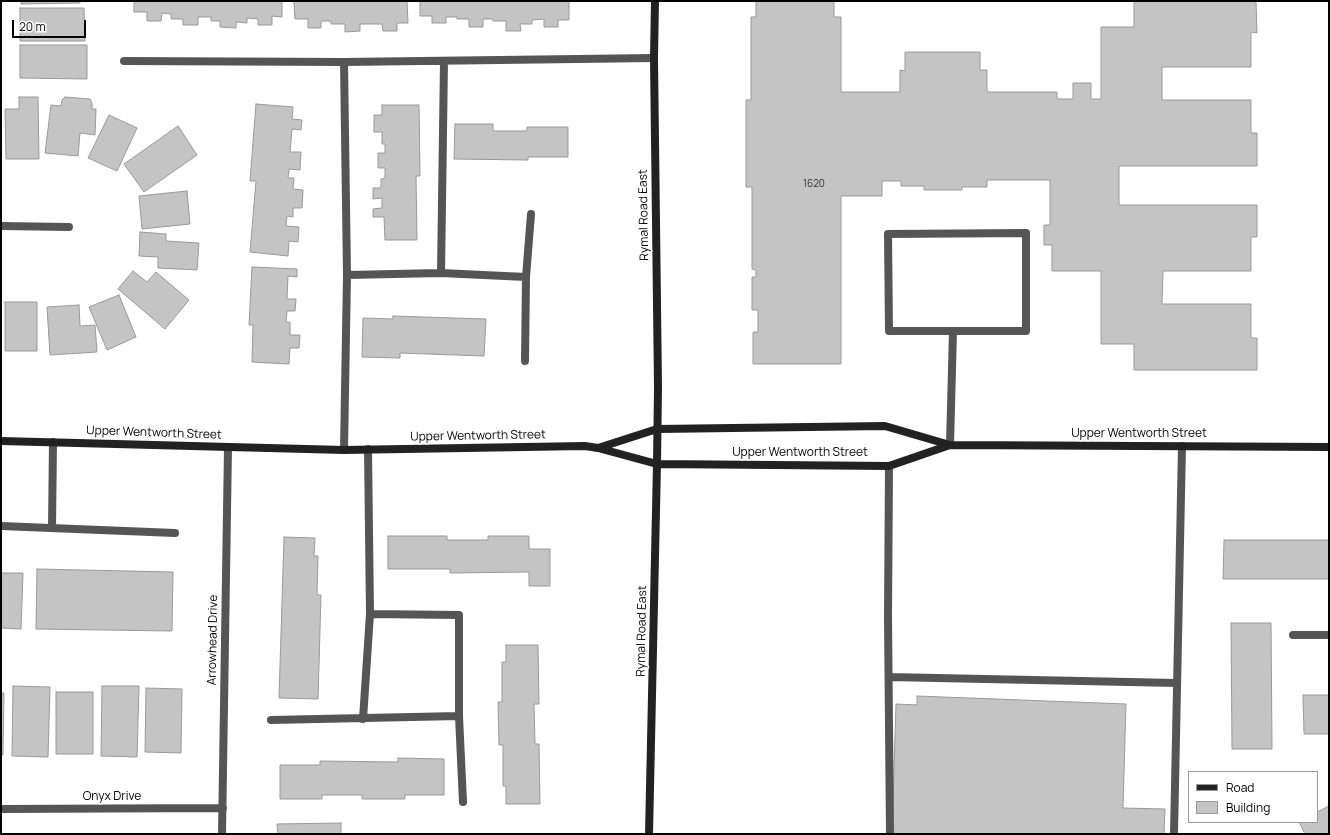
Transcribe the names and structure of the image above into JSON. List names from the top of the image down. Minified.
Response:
{"streets":{"main road":["Rymal Road East","Upper Wentworth Street"],"street":["Arrowhead Drive","Onyx Drive"]},"crossings":[["Rymal Road East","Upper Wentworth Street"],["Upper Wentworth Street","Arrowhead Drive"],["Arrowhead Drive","Onyx Drive"]],"house_numbers":["1620"],"legend":["Road","Building"],"scale_bar":"20 m"}
